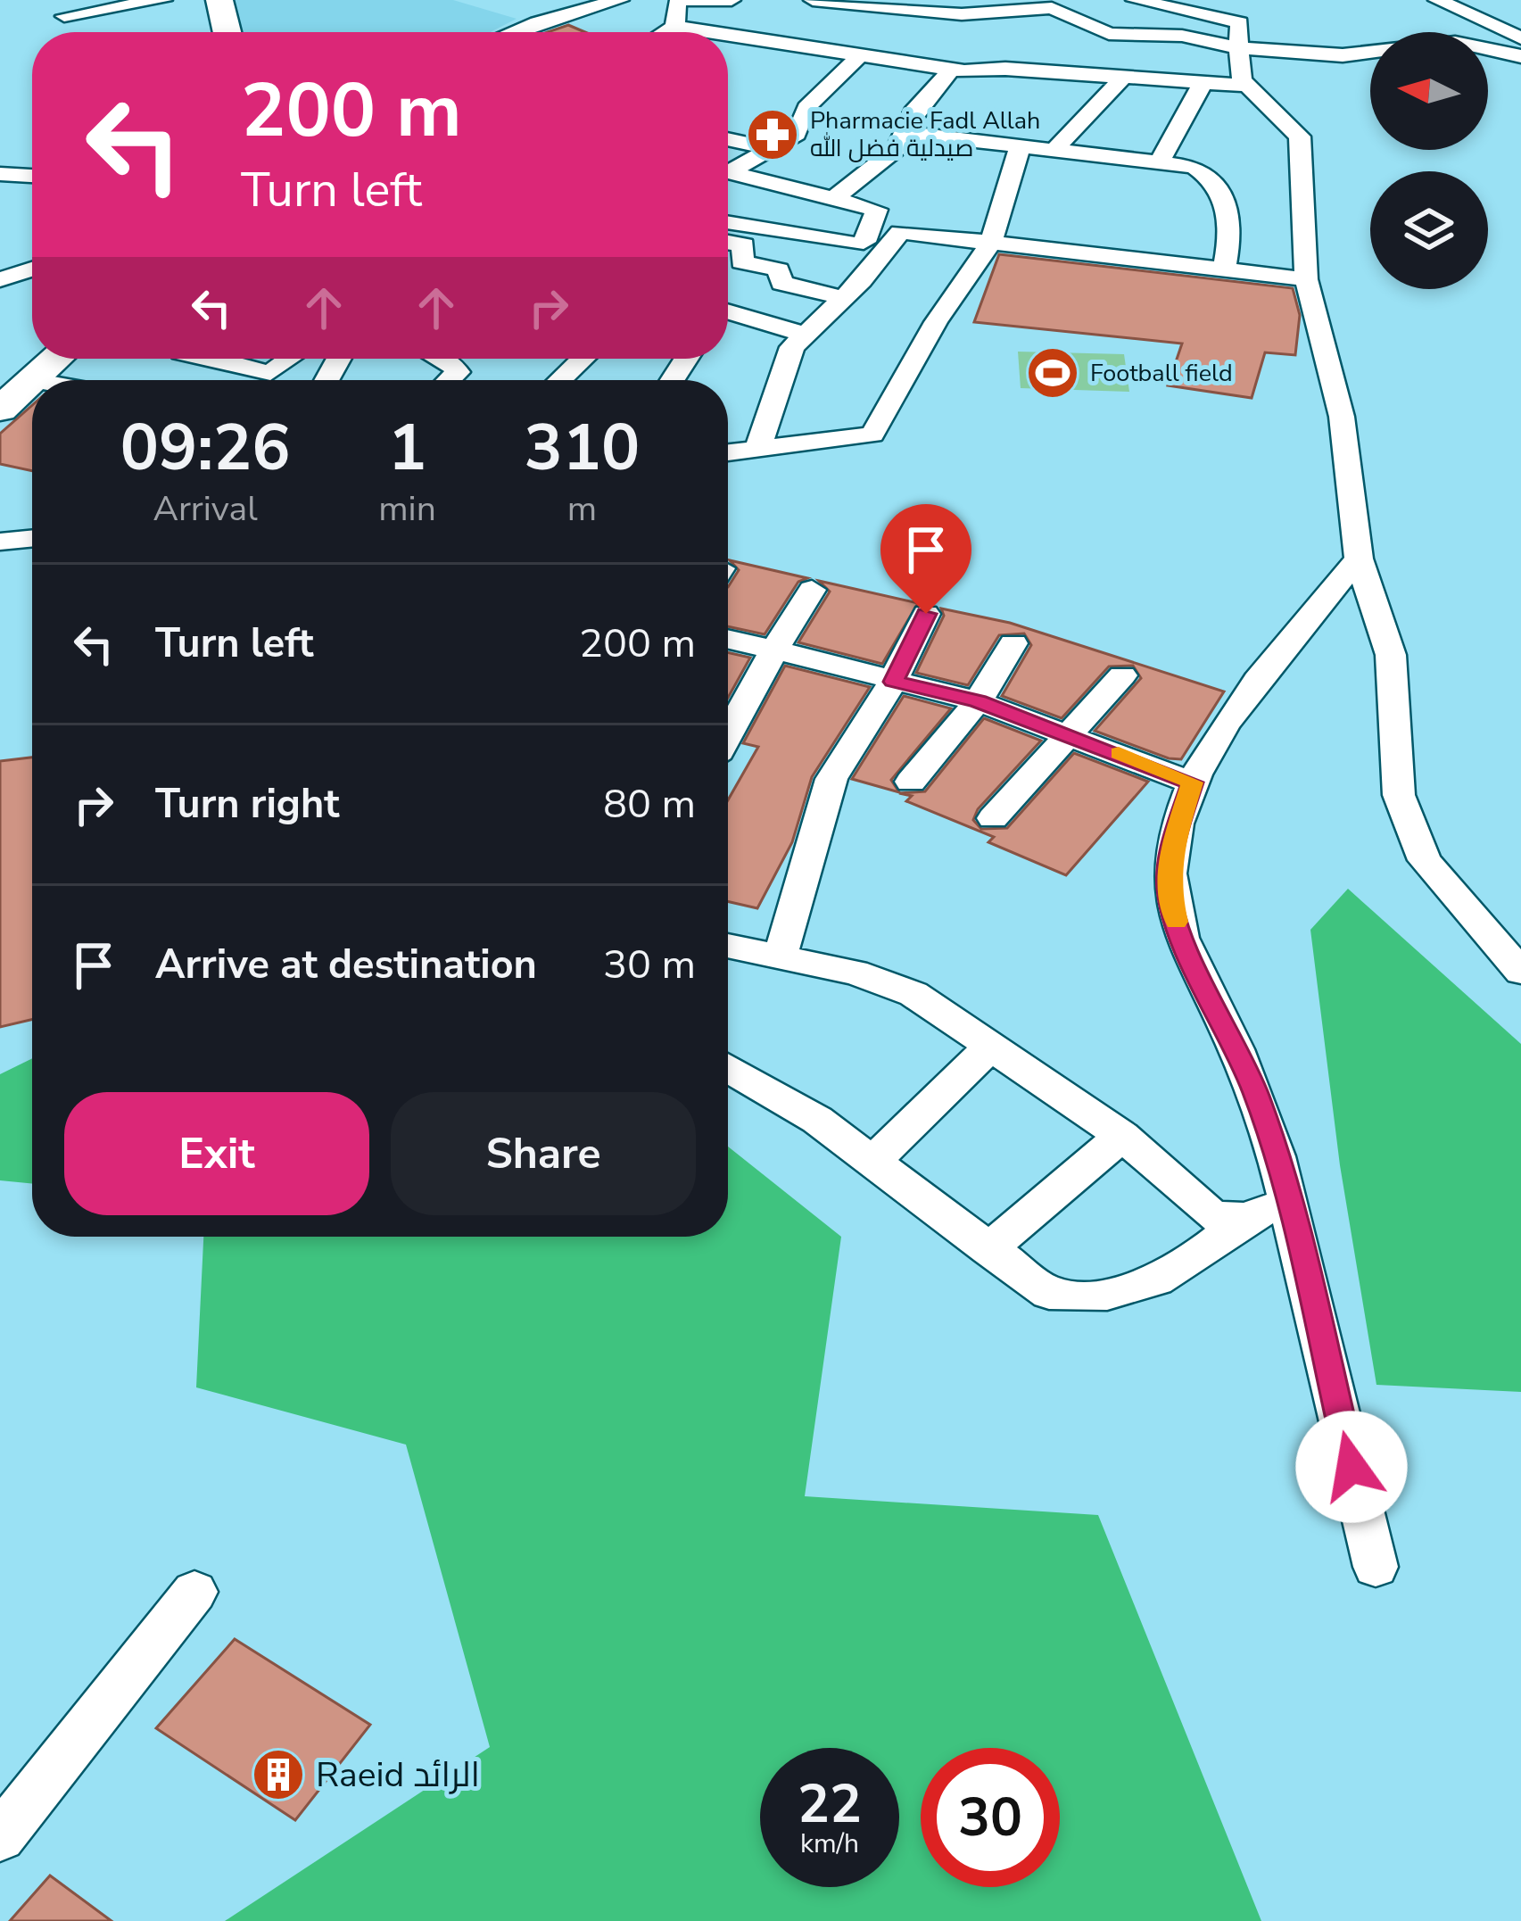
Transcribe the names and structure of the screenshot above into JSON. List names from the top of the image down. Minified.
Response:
{"places":{"pharmacy":["Pharmacie Fadl Allah صيدلية فضل الله"],"sports":["Football field"],"building":["Raeid الرائد"]},"north":"left","page":{"turn":["200 m","Turn left"],"eta":["09:26","Arrival","1","min","310","m"],"list":[{"name":"Turn left","value":"200 m"},{"name":"Turn right","value":"80 m"},{"name":"Arrive at destination","value":"30 m"}],"buttons":["Exit","Share"],"speed":"22 km/h","limit":"30"}}
